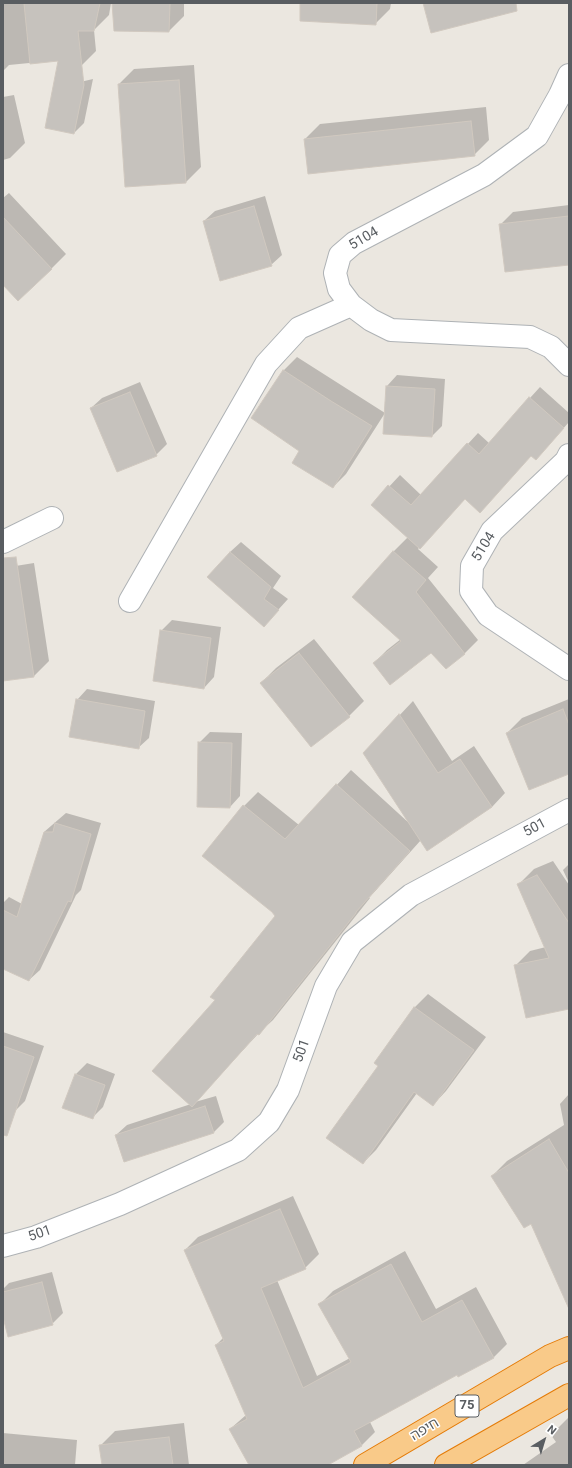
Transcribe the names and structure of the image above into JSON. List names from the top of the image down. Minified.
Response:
{"streets":{"highway":["75","חיפה"],"street":["5104","501"]},"north":"top right"}
